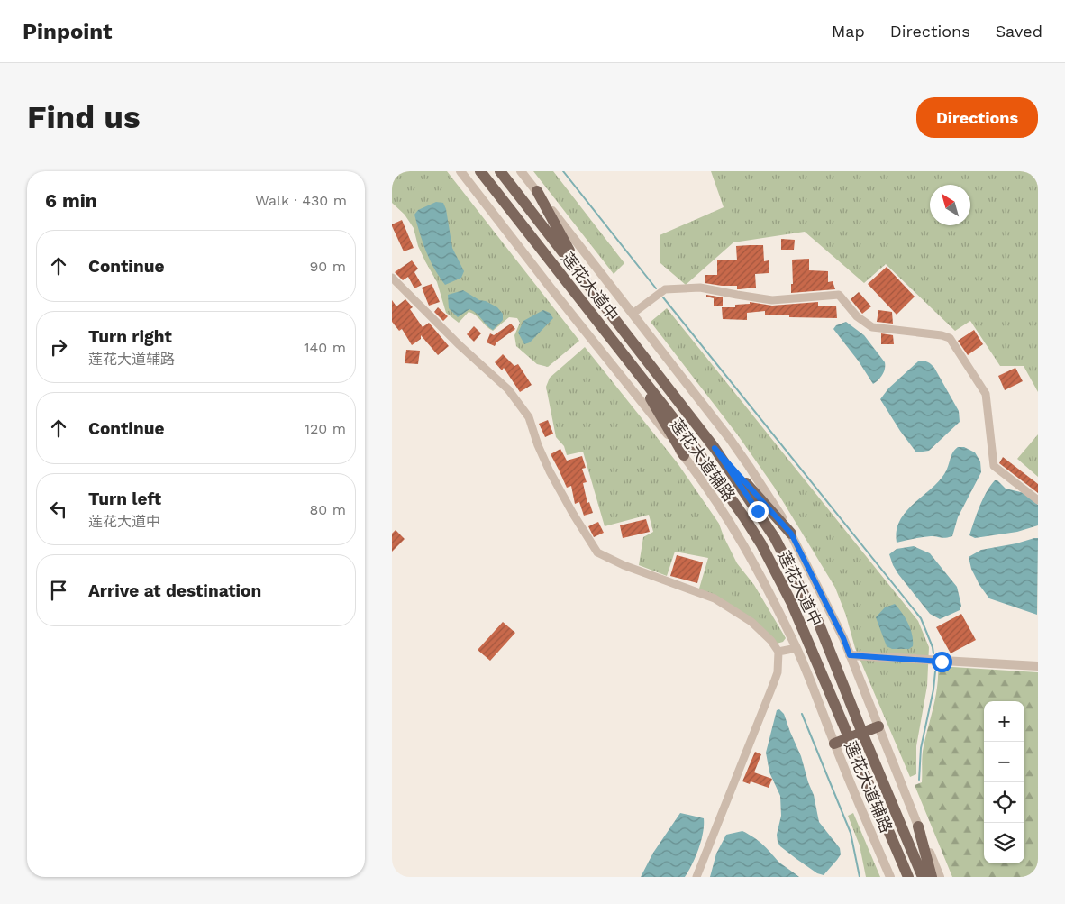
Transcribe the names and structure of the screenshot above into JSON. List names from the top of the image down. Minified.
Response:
{"streets":{"main road":["莲花大道中"],"street":["莲花大道辅路"]},"north":"top left","page":{"header":"Pinpoint","nav":["Map","Directions","Saved"],"buttons":"Directions","title":"Find us","heading":["6 min","Walk · 430 m"],"list":[["Continue","90 m"],["Turn right","莲花大道辅路","140 m"],["Continue","120 m"],["Turn left","莲花大道中","80 m"],"Arrive at destination"],"map_buttons":["+","−"]}}
